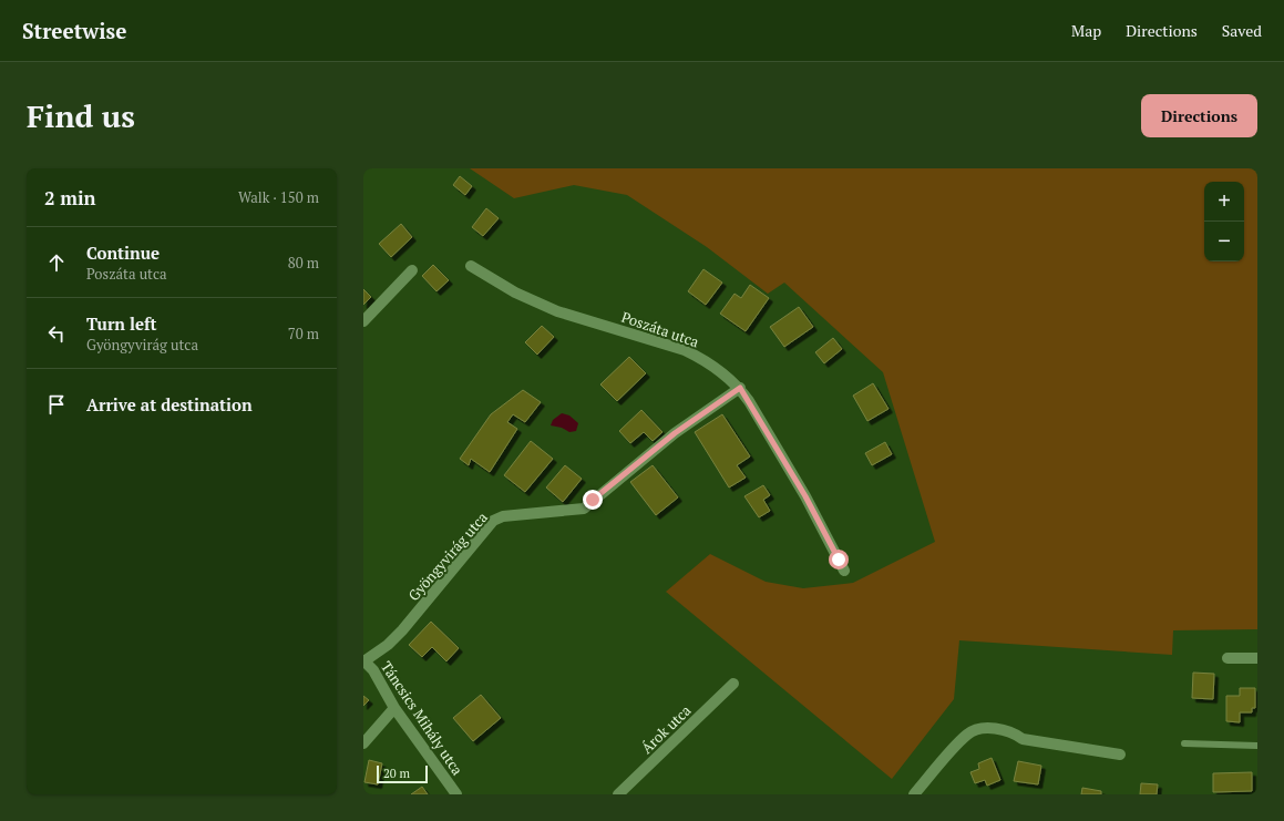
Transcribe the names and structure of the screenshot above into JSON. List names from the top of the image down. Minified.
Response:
{"streets":{"street":["Poszáta utca","Gyöngyvirág utca","Táncsics Mihály utca","Árok utca"]},"crossings":[["Poszáta utca","Gyöngyvirág utca"],["Gyöngyvirág utca","Táncsics Mihály utca"]],"scale_bar":"20 m","page":{"header":"Streetwise","nav":["Map","Directions","Saved"],"buttons":"Directions","title":"Find us","heading":["2 min","Walk · 150 m"],"map_buttons":["+","−"],"list":[["Continue","Poszáta utca","80 m"],["Turn left","Gyöngyvirág utca","70 m"],"Arrive at destination"],"scale":"20 m"}}
